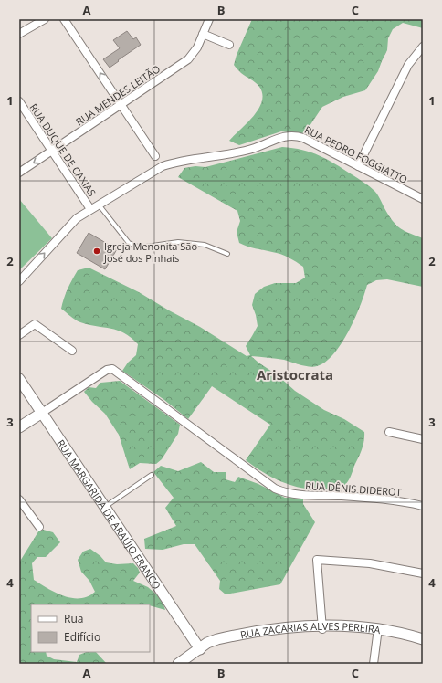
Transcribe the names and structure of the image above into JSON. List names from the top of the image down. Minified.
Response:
{"streets":{"main road":["RUA MARGARIDA DE ARAÚJO FRANCO","RUA ZACARIAS ALVES PEREIRA"],"street":["RUA MENDES LEITÃO","RUA DUQUE DE CAXIAS","RUA PEDRO FOGGIATTO","RUA DÊNIS DIDEROT"]},"crossings":[["RUA MENDES LEITÃO","RUA DUQUE DE CAXIAS"],["RUA DUQUE DE CAXIAS","RUA PEDRO FOGGIATTO"],["RUA DÊNIS DIDEROT","RUA MARGARIDA DE ARAÚJO FRANCO"],["RUA MARGARIDA DE ARAÚJO FRANCO","RUA ZACARIAS ALVES PEREIRA"]],"districts":["Aristocrata"],"places":["Igreja Menonita São José dos Pinhais"],"legend":["Rua","Edifício"],"grid":{"columns":["A","B","C"],"rows":["1","2","3","4"]}}
